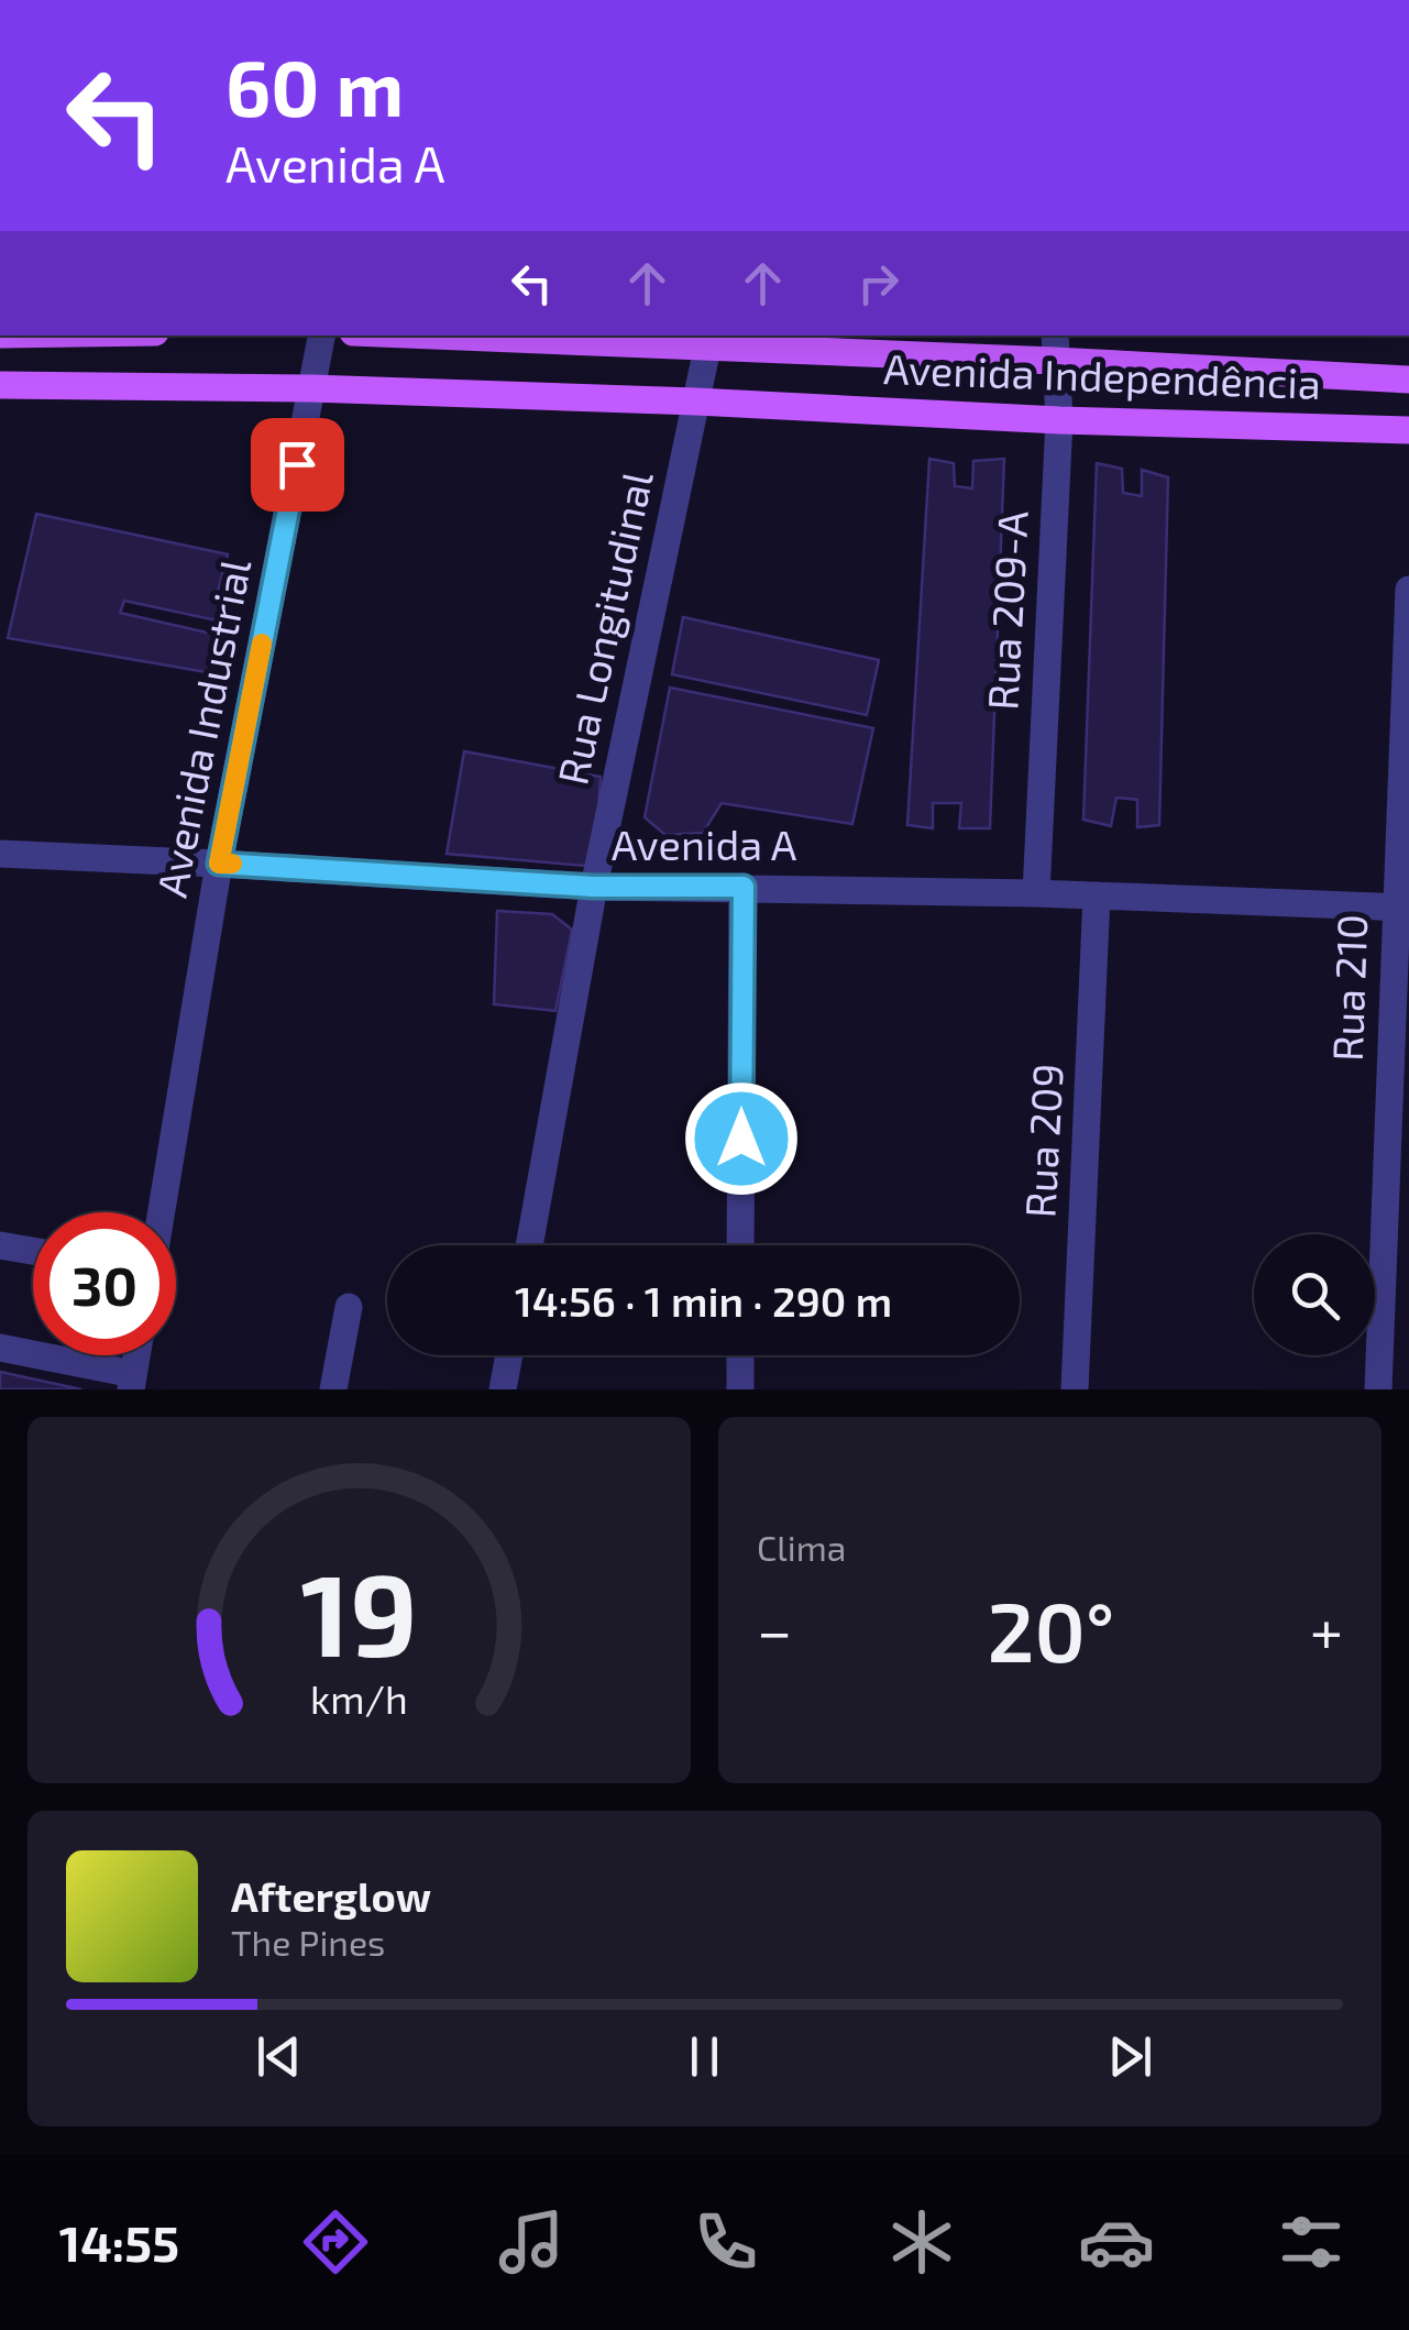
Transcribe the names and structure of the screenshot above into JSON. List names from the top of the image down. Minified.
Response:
{"streets":{"main road":["Avenida Independência"],"street":["Rua 209-A","Rua Longitudinal","Avenida Industrial","Avenida A","Rua 210","Rua 209"]},"crossings":[["Avenida Independência","Rua 209-A"],["Avenida Independência","Rua Longitudinal"],["Avenida Independência","Avenida Industrial"],["Rua 209-A","Avenida A"],["Rua Longitudinal","Avenida A"],["Avenida Industrial","Avenida A"],["Avenida A","Rua 210"],["Avenida A","Rua 209"]],"page":{"turn":["60 m","Avenida A"],"limit":"30","trip":"14:56 · 1 min · 290 m","tile":"Clima","heat":["−","20°","+"],"song":["Afterglow","The Pines"],"tabs":"14:55","gauge":["19","km/h"]}}
